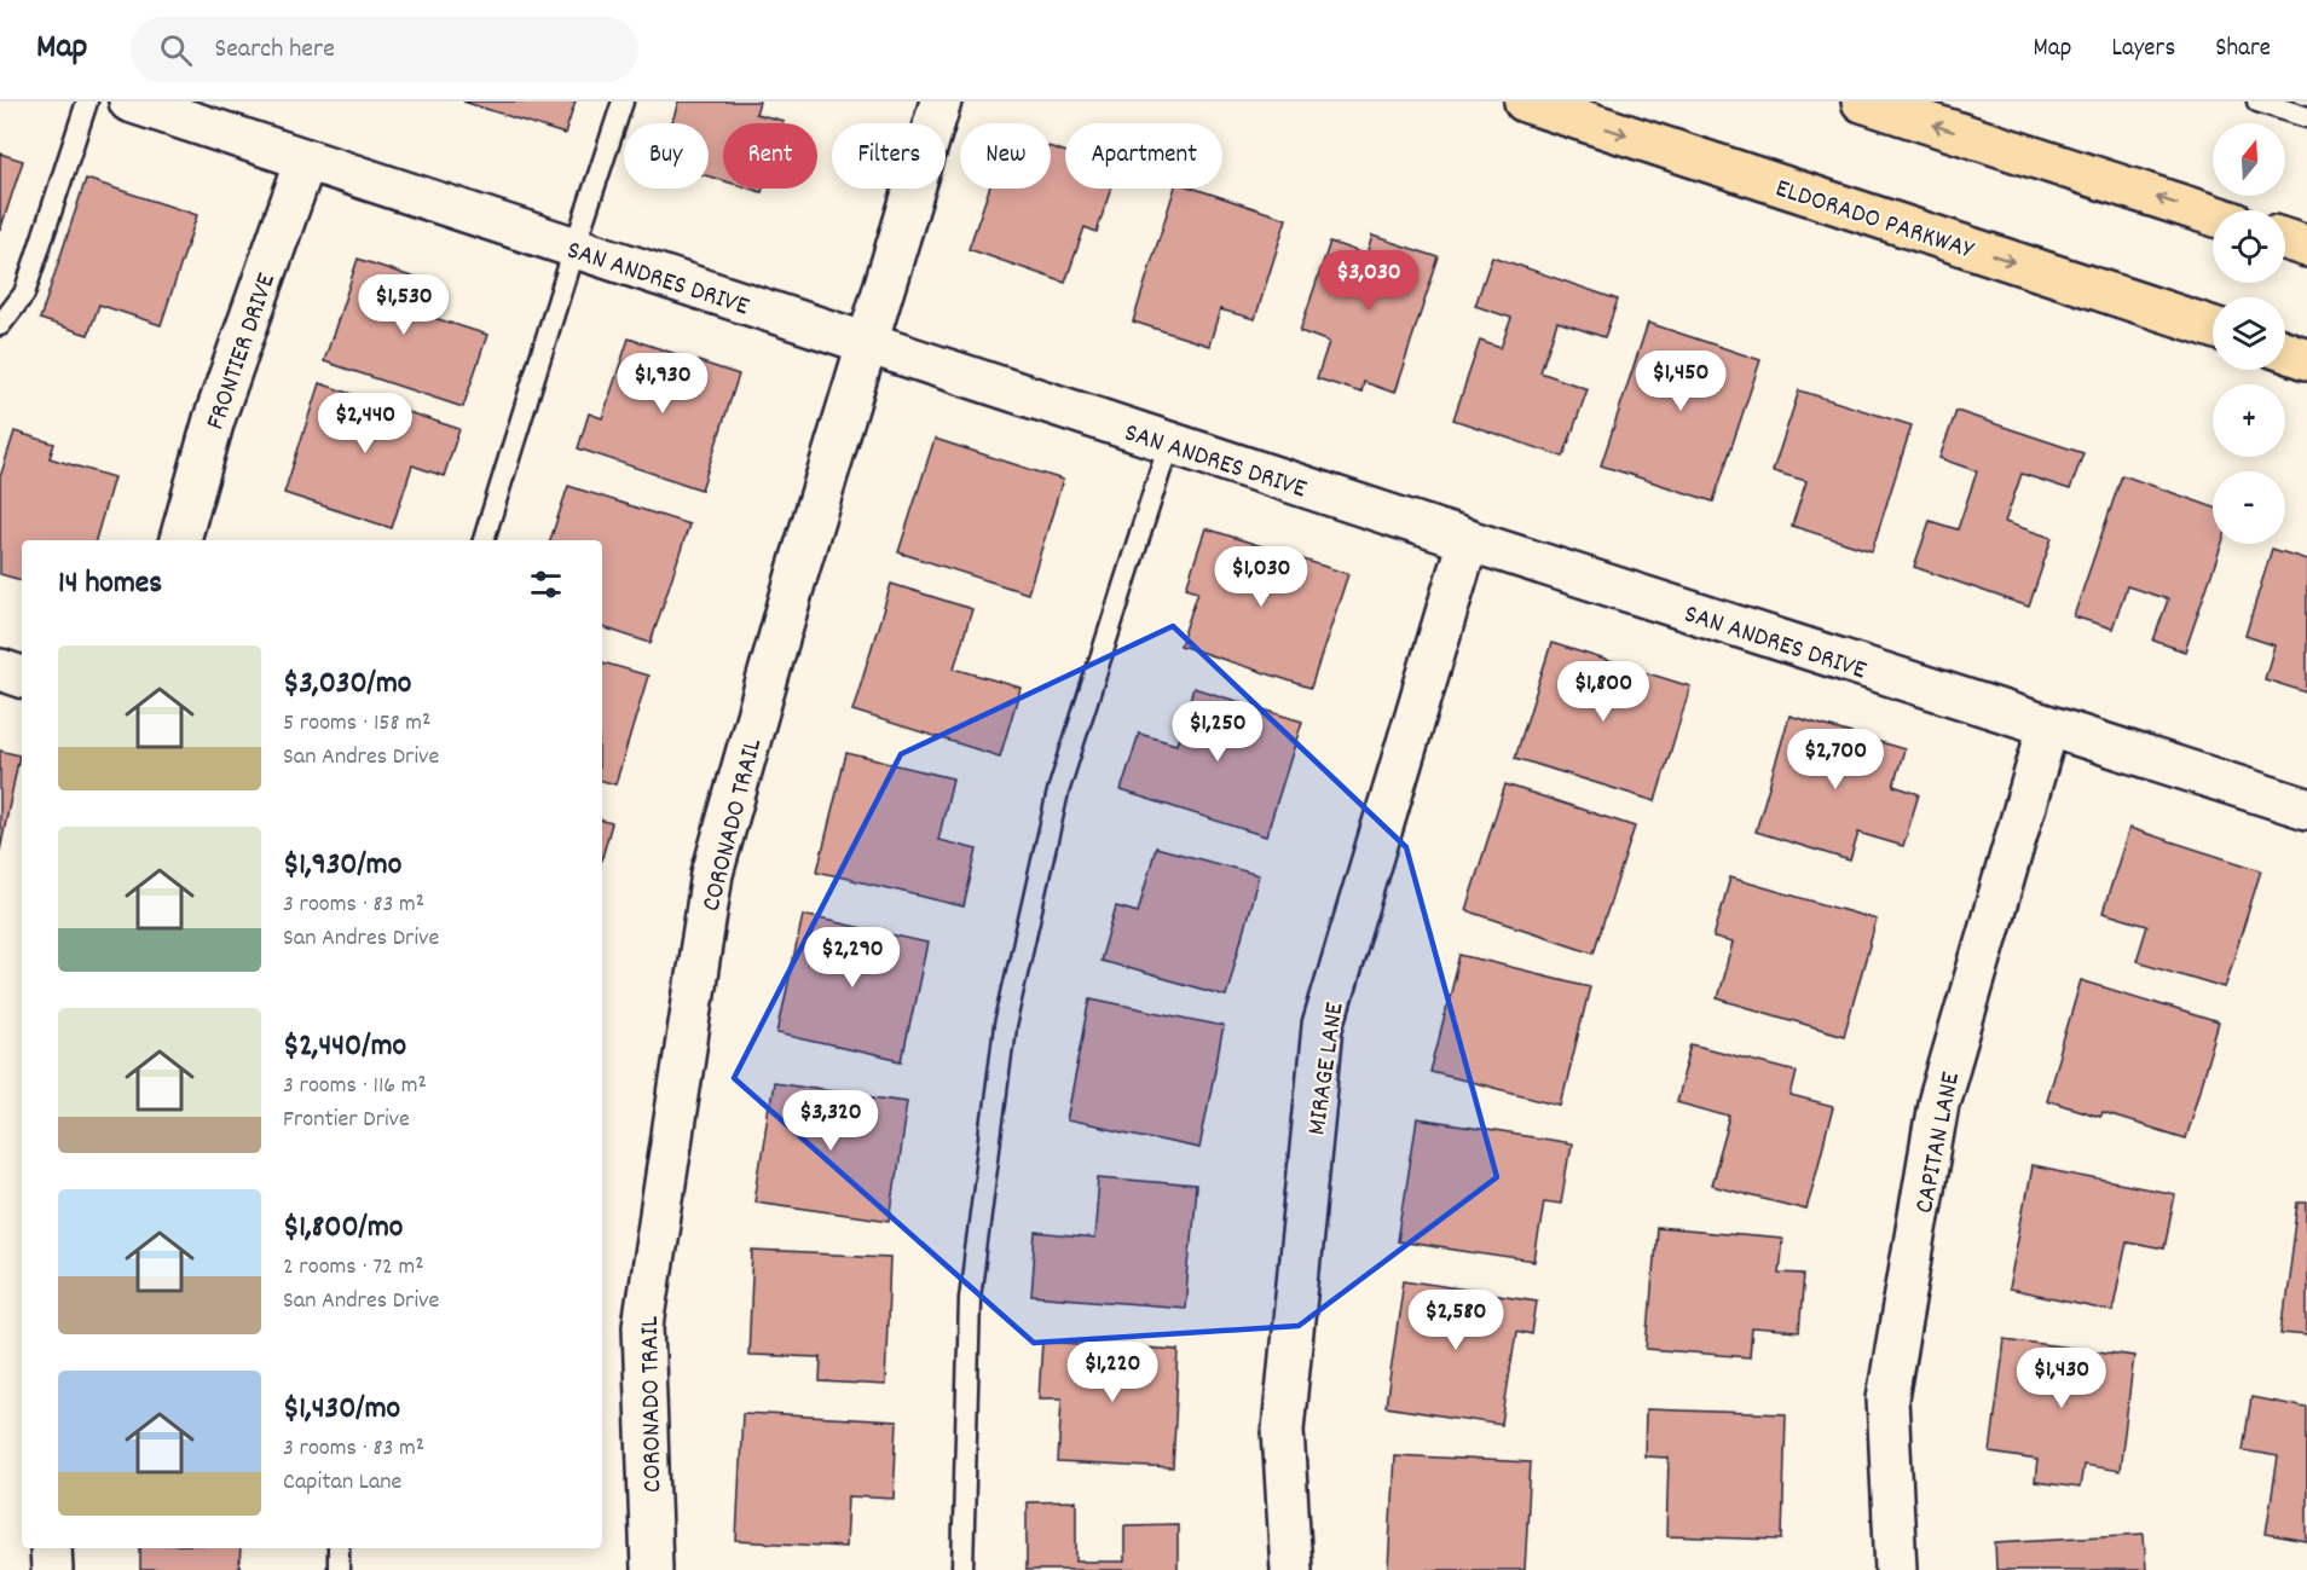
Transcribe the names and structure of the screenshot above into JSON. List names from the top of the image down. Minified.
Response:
{"streets":{"main road":["ELDORADO PARKWAY"],"street":["SAN ANDRES DRIVE","FRONTIER DRIVE","CORONADO TRAIL","MIRAGE LANE","CAPITAN LANE"]},"crossings":[["SAN ANDRES DRIVE","FRONTIER DRIVE"],["SAN ANDRES DRIVE","CORONADO TRAIL"],["SAN ANDRES DRIVE","MIRAGE LANE"],["SAN ANDRES DRIVE","CAPITAN LANE"]],"north":"top","page":{"header":"Map","search":"Search here","nav":["Map","Layers","Share"],"map_buttons":["+","−"],"chip":["Buy","Rent","Filters","New","Apartment"],"price":["$3,030","$1,530","$1,450","$1,930","$2,440","$1,030","$1,800","$1,250","$2,700","$2,290","$3,320","$2,580","$1,220","$1,430"],"heading":"14 homes","list":[{"name":"$3,030/mo","note":"5 rooms · 158 m² · San Andres Drive"},{"name":"$1,930/mo","note":"3 rooms · 83 m² · San Andres Drive"},{"name":"$2,440/mo","note":"3 rooms · 116 m² · Frontier Drive"},{"name":"$1,800/mo","note":"2 rooms · 72 m² · San Andres Drive"},{"name":"$1,430/mo","note":"3 rooms · 83 m² · Capitan Lane"}]}}
